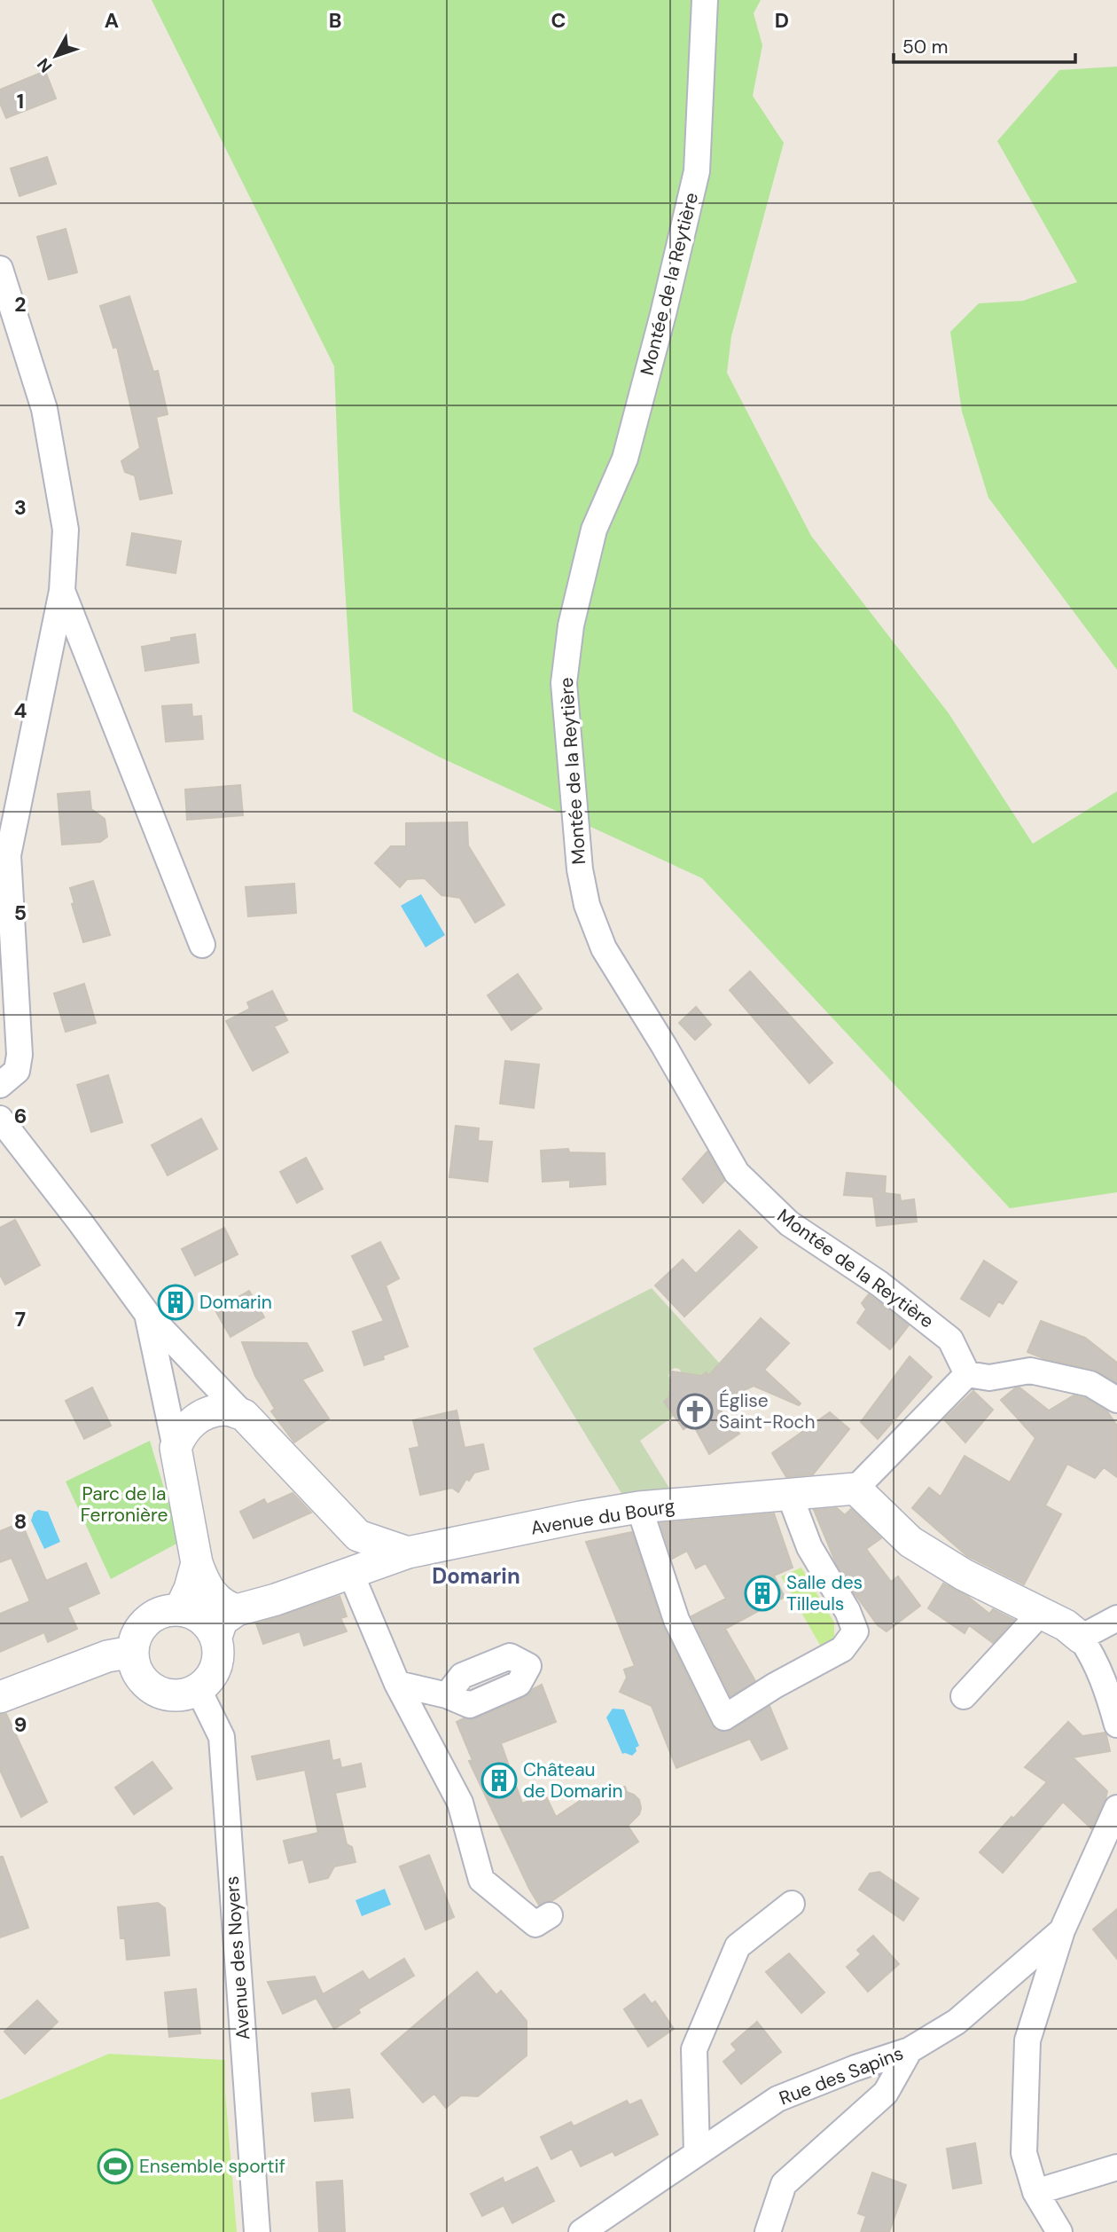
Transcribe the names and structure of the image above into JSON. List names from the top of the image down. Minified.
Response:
{"streets":{"street":["Montée de la Reytière","Avenue du Bourg","Avenue des Noyers","Rue des Sapins"]},"districts":["Domarin"],"parks":["Parc de la Ferronière"],"places":{"building":["Domarin","Salle des Tilleuls","Château de Domarin"],"church":["Église Saint-Roch"],"sports":["Ensemble sportif"]},"scale_bar":"50 m","north":"bottom left","grid":{"columns":["A","B","C","D"],"rows":["1","2","3","4","5","6","7","8","9"]}}
